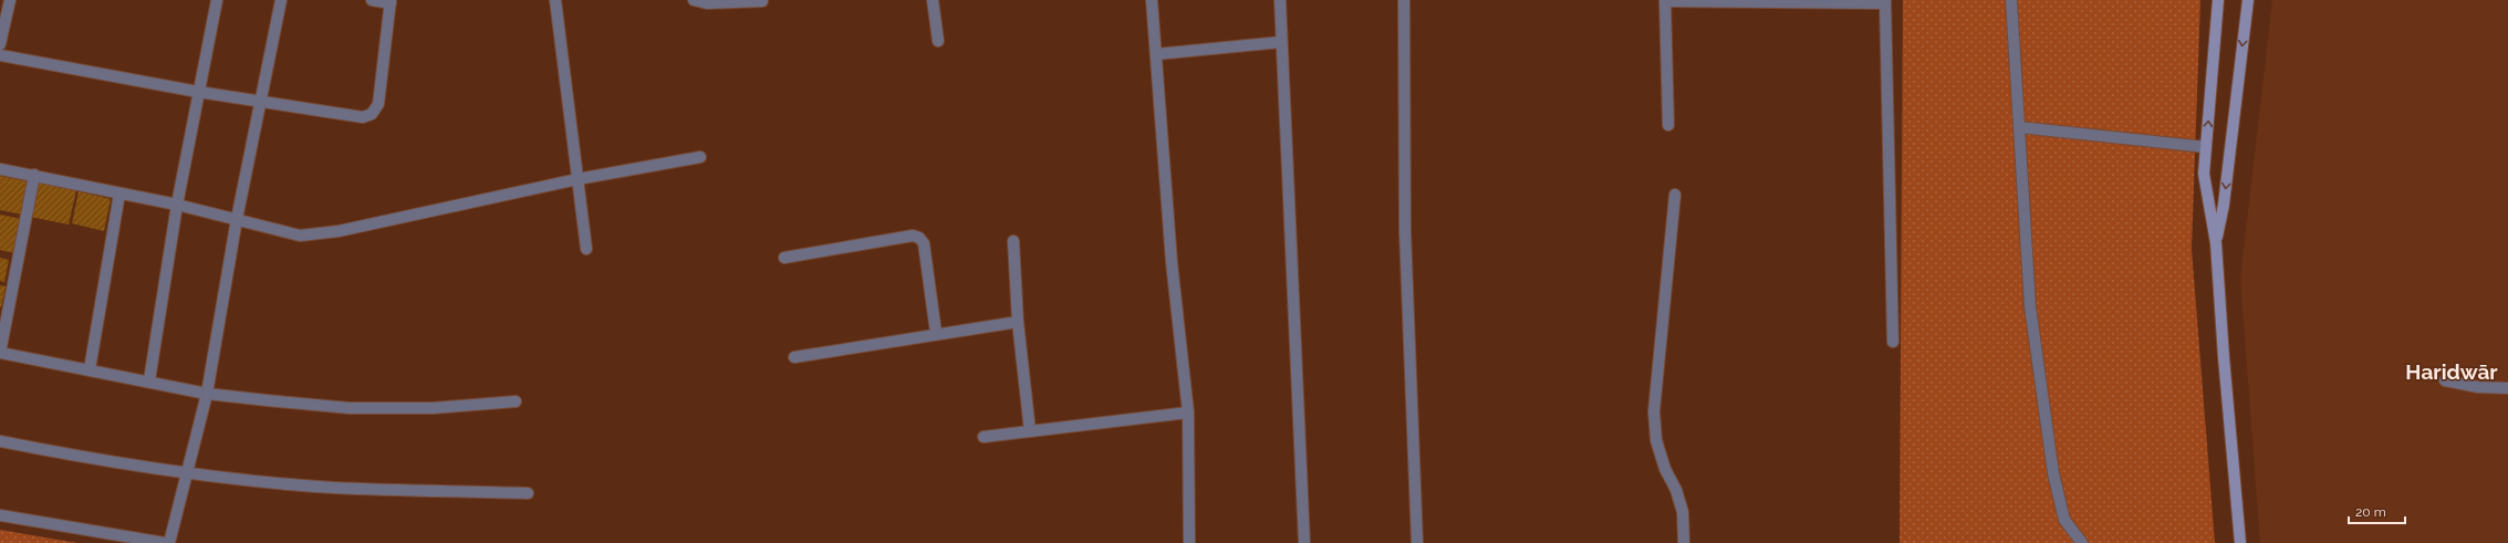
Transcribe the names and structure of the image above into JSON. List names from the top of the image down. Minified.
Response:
{"districts":["Haridwār"],"scale_bar":"20 m"}
